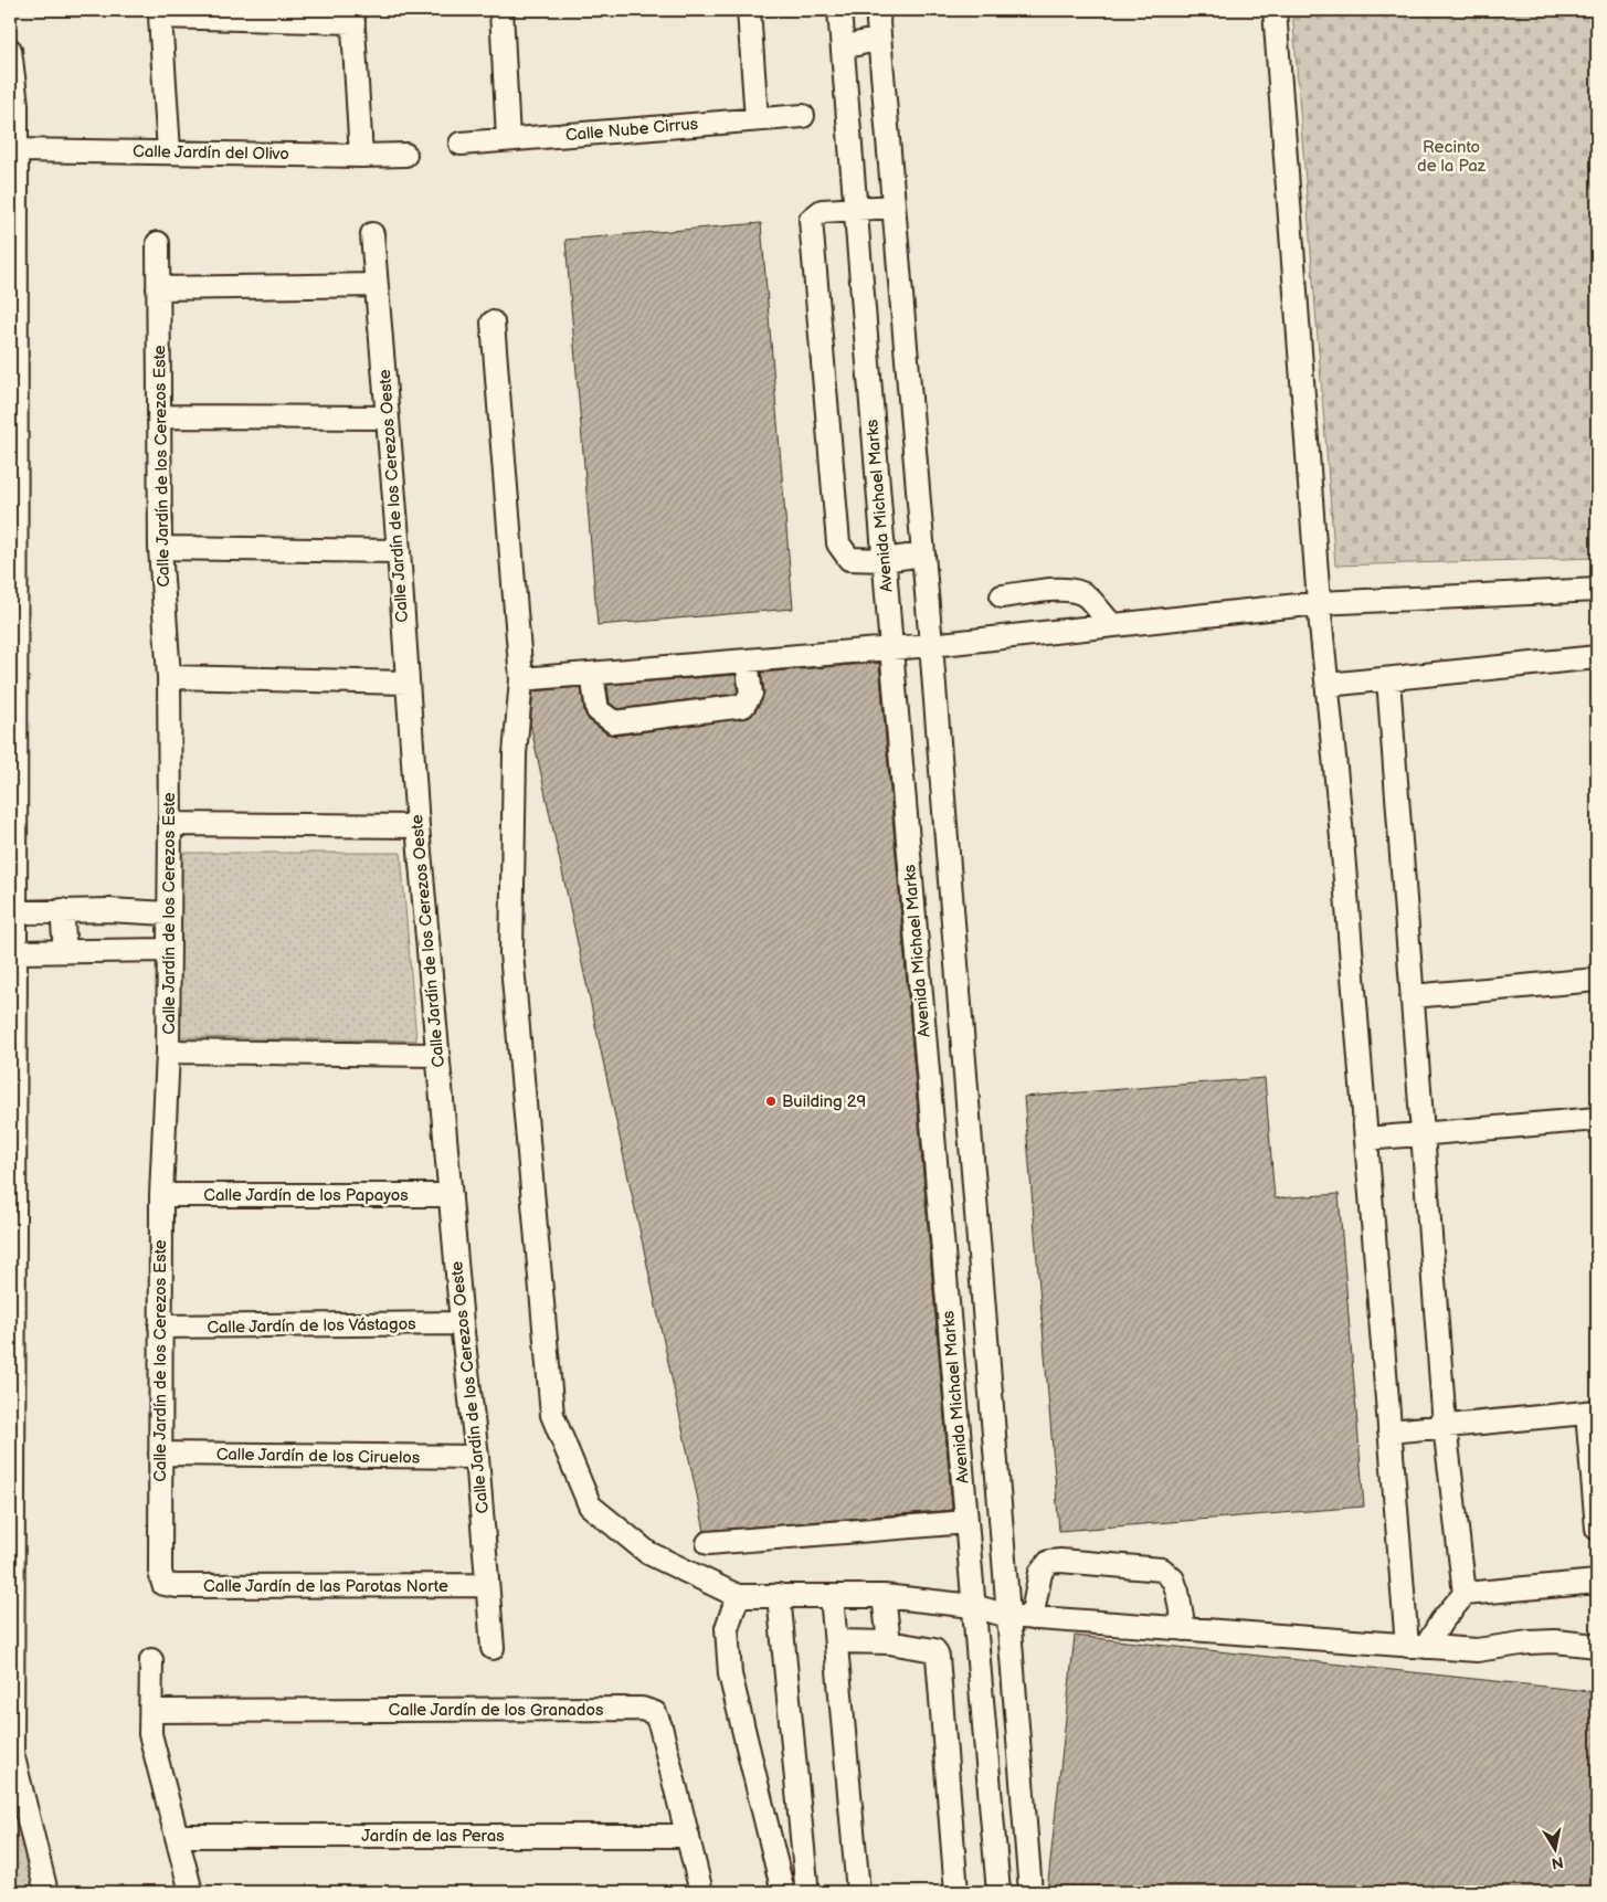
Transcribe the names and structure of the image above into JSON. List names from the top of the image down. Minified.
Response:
{"streets":{"street":["Calle Nube Cirrus","Calle Jardín del Olivo","Calle Jardín de los Cerezos Este","Calle Jardín de los Cerezos Oeste","Avenida Michael Marks","Calle Jardín de los Papayos","Calle Jardín de los Vástagos","Calle Jardín de los Ciruelos","Calle Jardín de las Parotas Norte","Calle Jardín de los Granados","Jardín de las Peras"]},"crossings":[["Calle Jardín de los Cerezos Este","Calle Jardín de los Papayos"],["Calle Jardín de los Cerezos Este","Calle Jardín de los Vástagos"],["Calle Jardín de los Cerezos Este","Calle Jardín de los Ciruelos"],["Calle Jardín de los Cerezos Este","Calle Jardín de las Parotas Norte"],["Calle Jardín de los Cerezos Oeste","Calle Jardín de los Papayos"],["Calle Jardín de los Cerezos Oeste","Calle Jardín de los Vástagos"],["Calle Jardín de los Cerezos Oeste","Calle Jardín de los Ciruelos"],["Calle Jardín de los Cerezos Oeste","Calle Jardín de las Parotas Norte"],["Calle Jardín de los Granados","Jardín de las Peras"]],"parks":["Recinto de la Paz"],"places":["Building 29"],"north":"bottom"}
